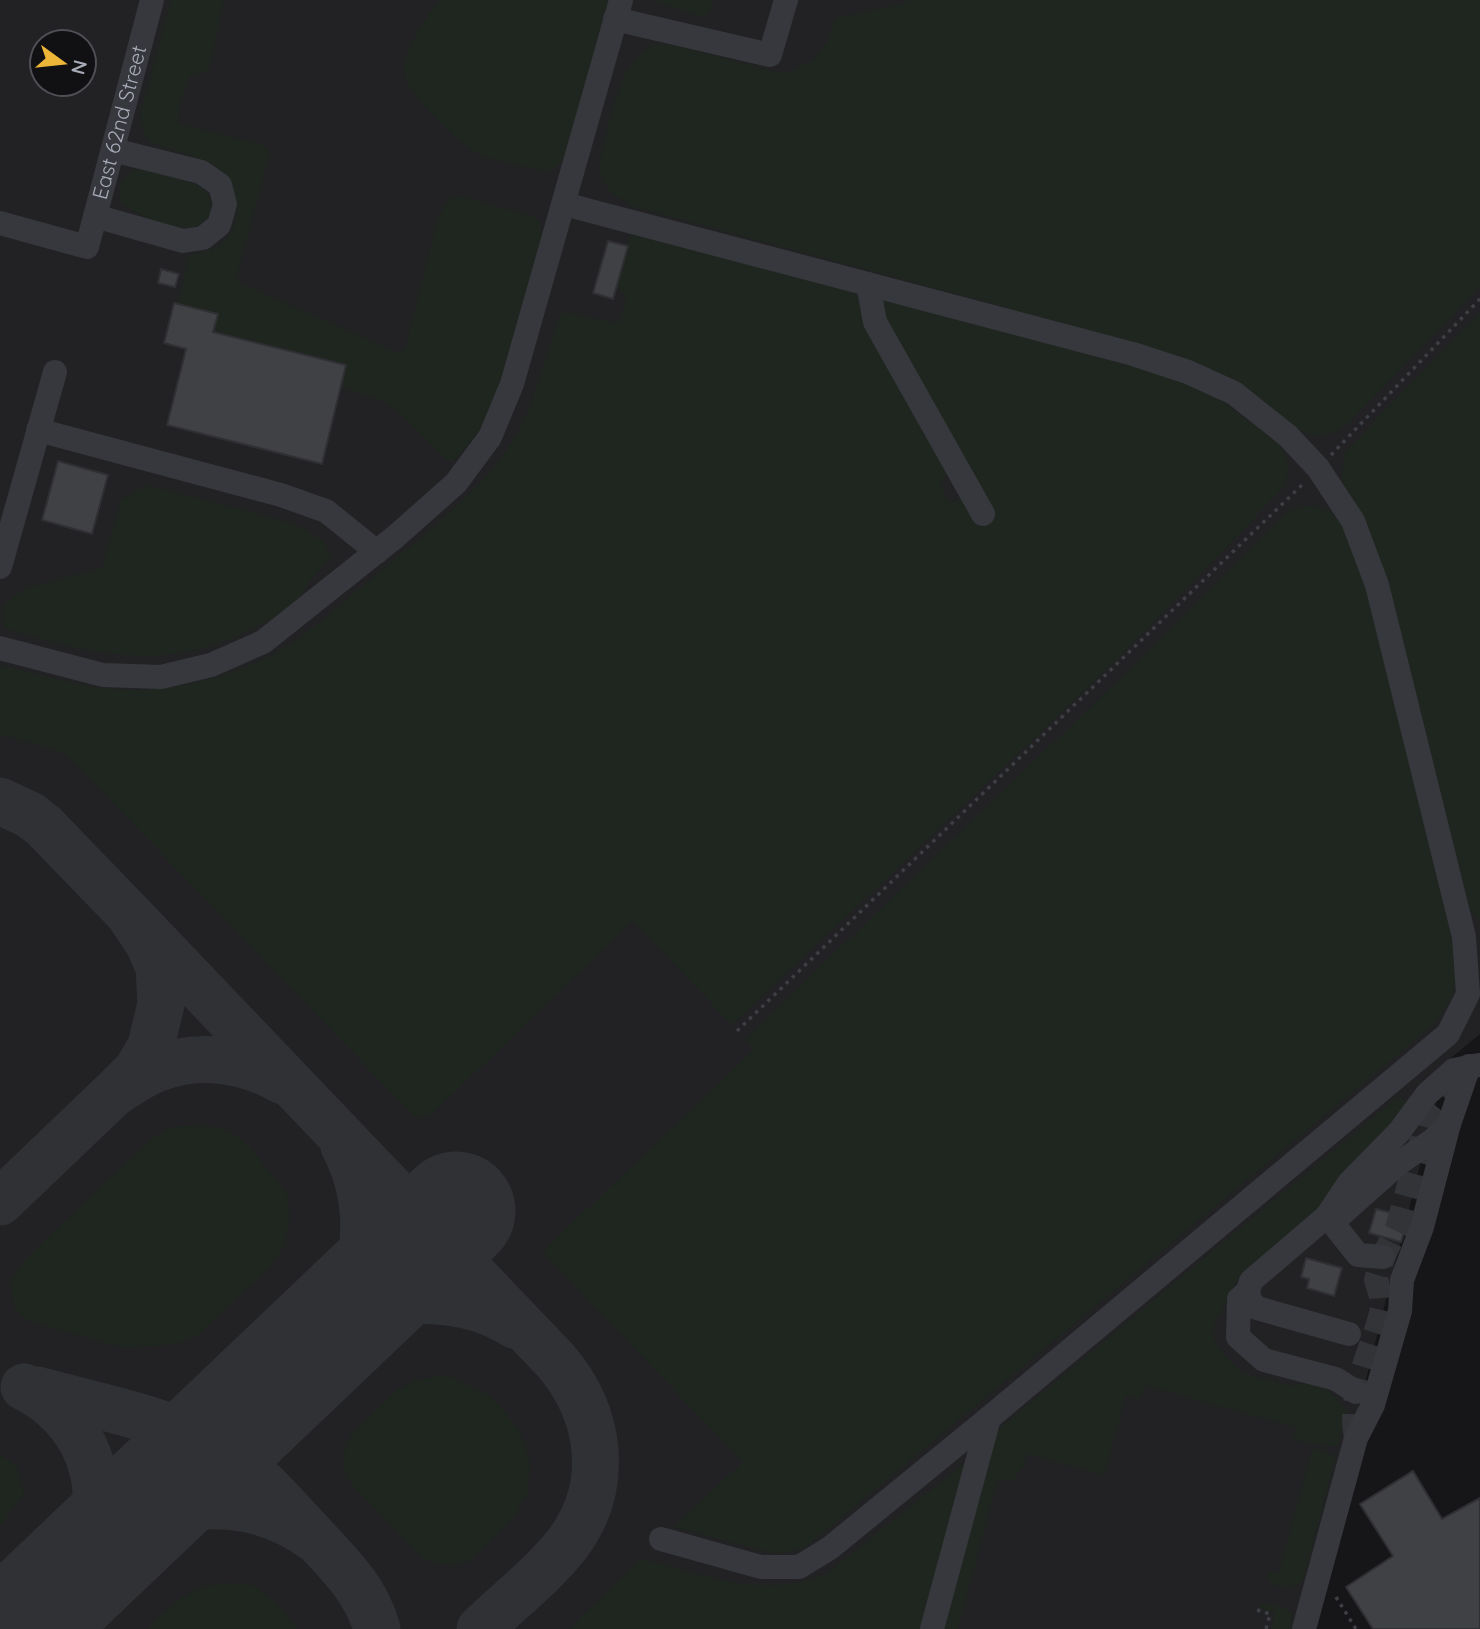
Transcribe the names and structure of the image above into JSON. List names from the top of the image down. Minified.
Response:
{"streets":{"street":["East 62nd Street"]},"north":"right"}
